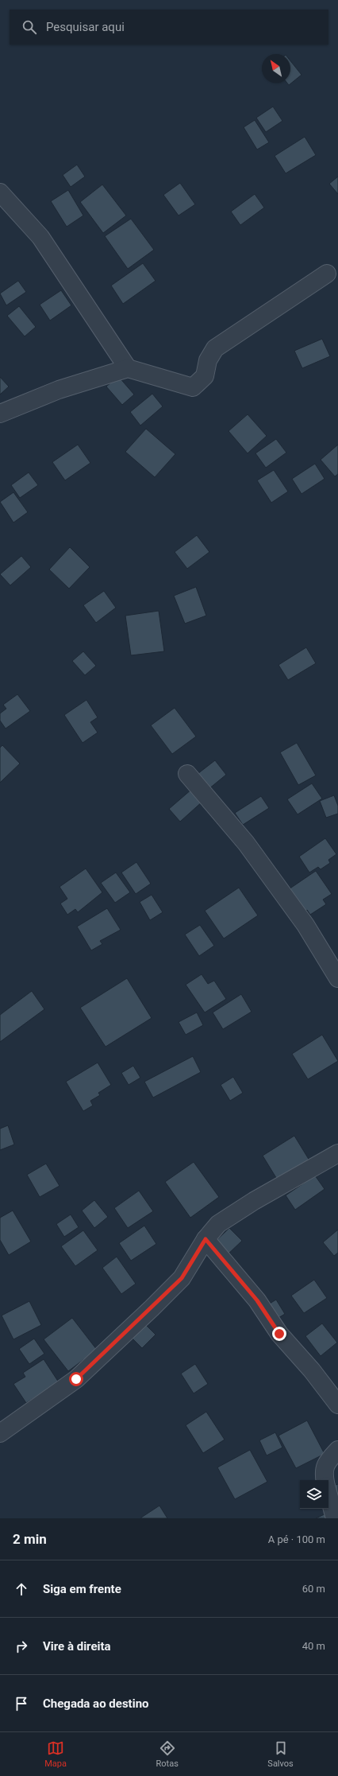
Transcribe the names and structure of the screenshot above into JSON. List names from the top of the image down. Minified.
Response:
{"north":"top left","page":{"search":"Pesquisar aqui","heading":["2 min","A pé · 100 m"],"list":[["Siga em frente","60 m"],["Vire à direita","40 m"],"Chegada ao destino"],"nav":["Mapa","Rotas","Salvos"]}}
